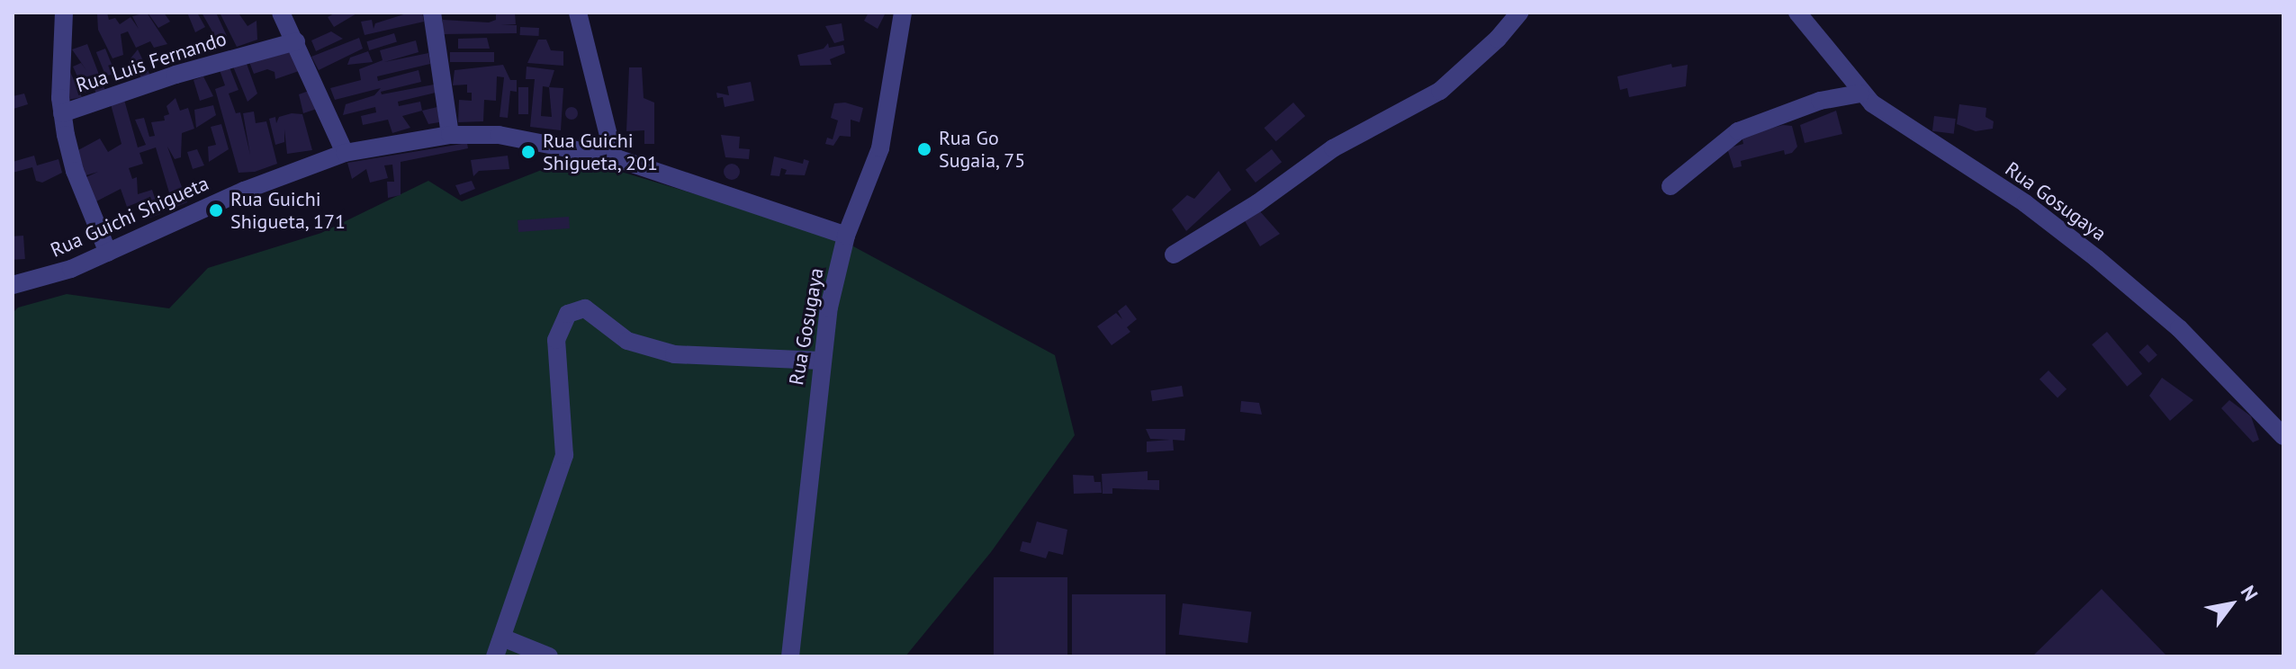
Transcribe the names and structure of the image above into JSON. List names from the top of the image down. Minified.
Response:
{"streets":{"street":["Rua Luis Fernando","Rua Gosugaya","Rua Guichi Shigueta"]},"crossings":[["Rua Gosugaya","Rua Guichi Shigueta"]],"places":["Rua Go Sugaia, 75","Rua Guichi Shigueta, 201","Rua Guichi Shigueta, 171"],"north":"top right"}
